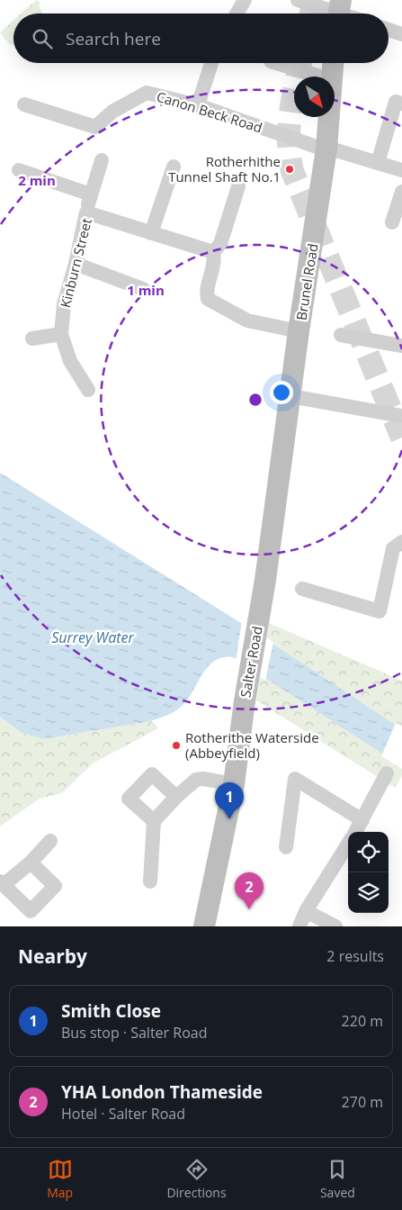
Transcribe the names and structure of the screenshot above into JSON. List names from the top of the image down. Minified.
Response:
{"streets":{"main road":["Brunel Road","Salter Road"],"street":["Canon Beck Road","Kinburn Street"]},"crossings":[["Canon Beck Road","Brunel Road"],["Brunel Road","Salter Road"]],"water":["Surrey Water"],"places":["Rotherhithe Tunnel Shaft No.1","Rotherithe Waterside (Abbeyfield)"],"north":"bottom right","page":{"search":"Search here","pins":["1","2"],"heading":["Nearby","2 results"],"list":[{"mark":"1","name":"Smith Close","note":"Bus stop · Salter Road","value":"220 m"},{"mark":"2","name":"YHA London Thameside","note":"Hotel · Salter Road","value":"270 m"}],"nav":["Map","Directions","Saved"]},"rings":["2 min","1 min"]}
